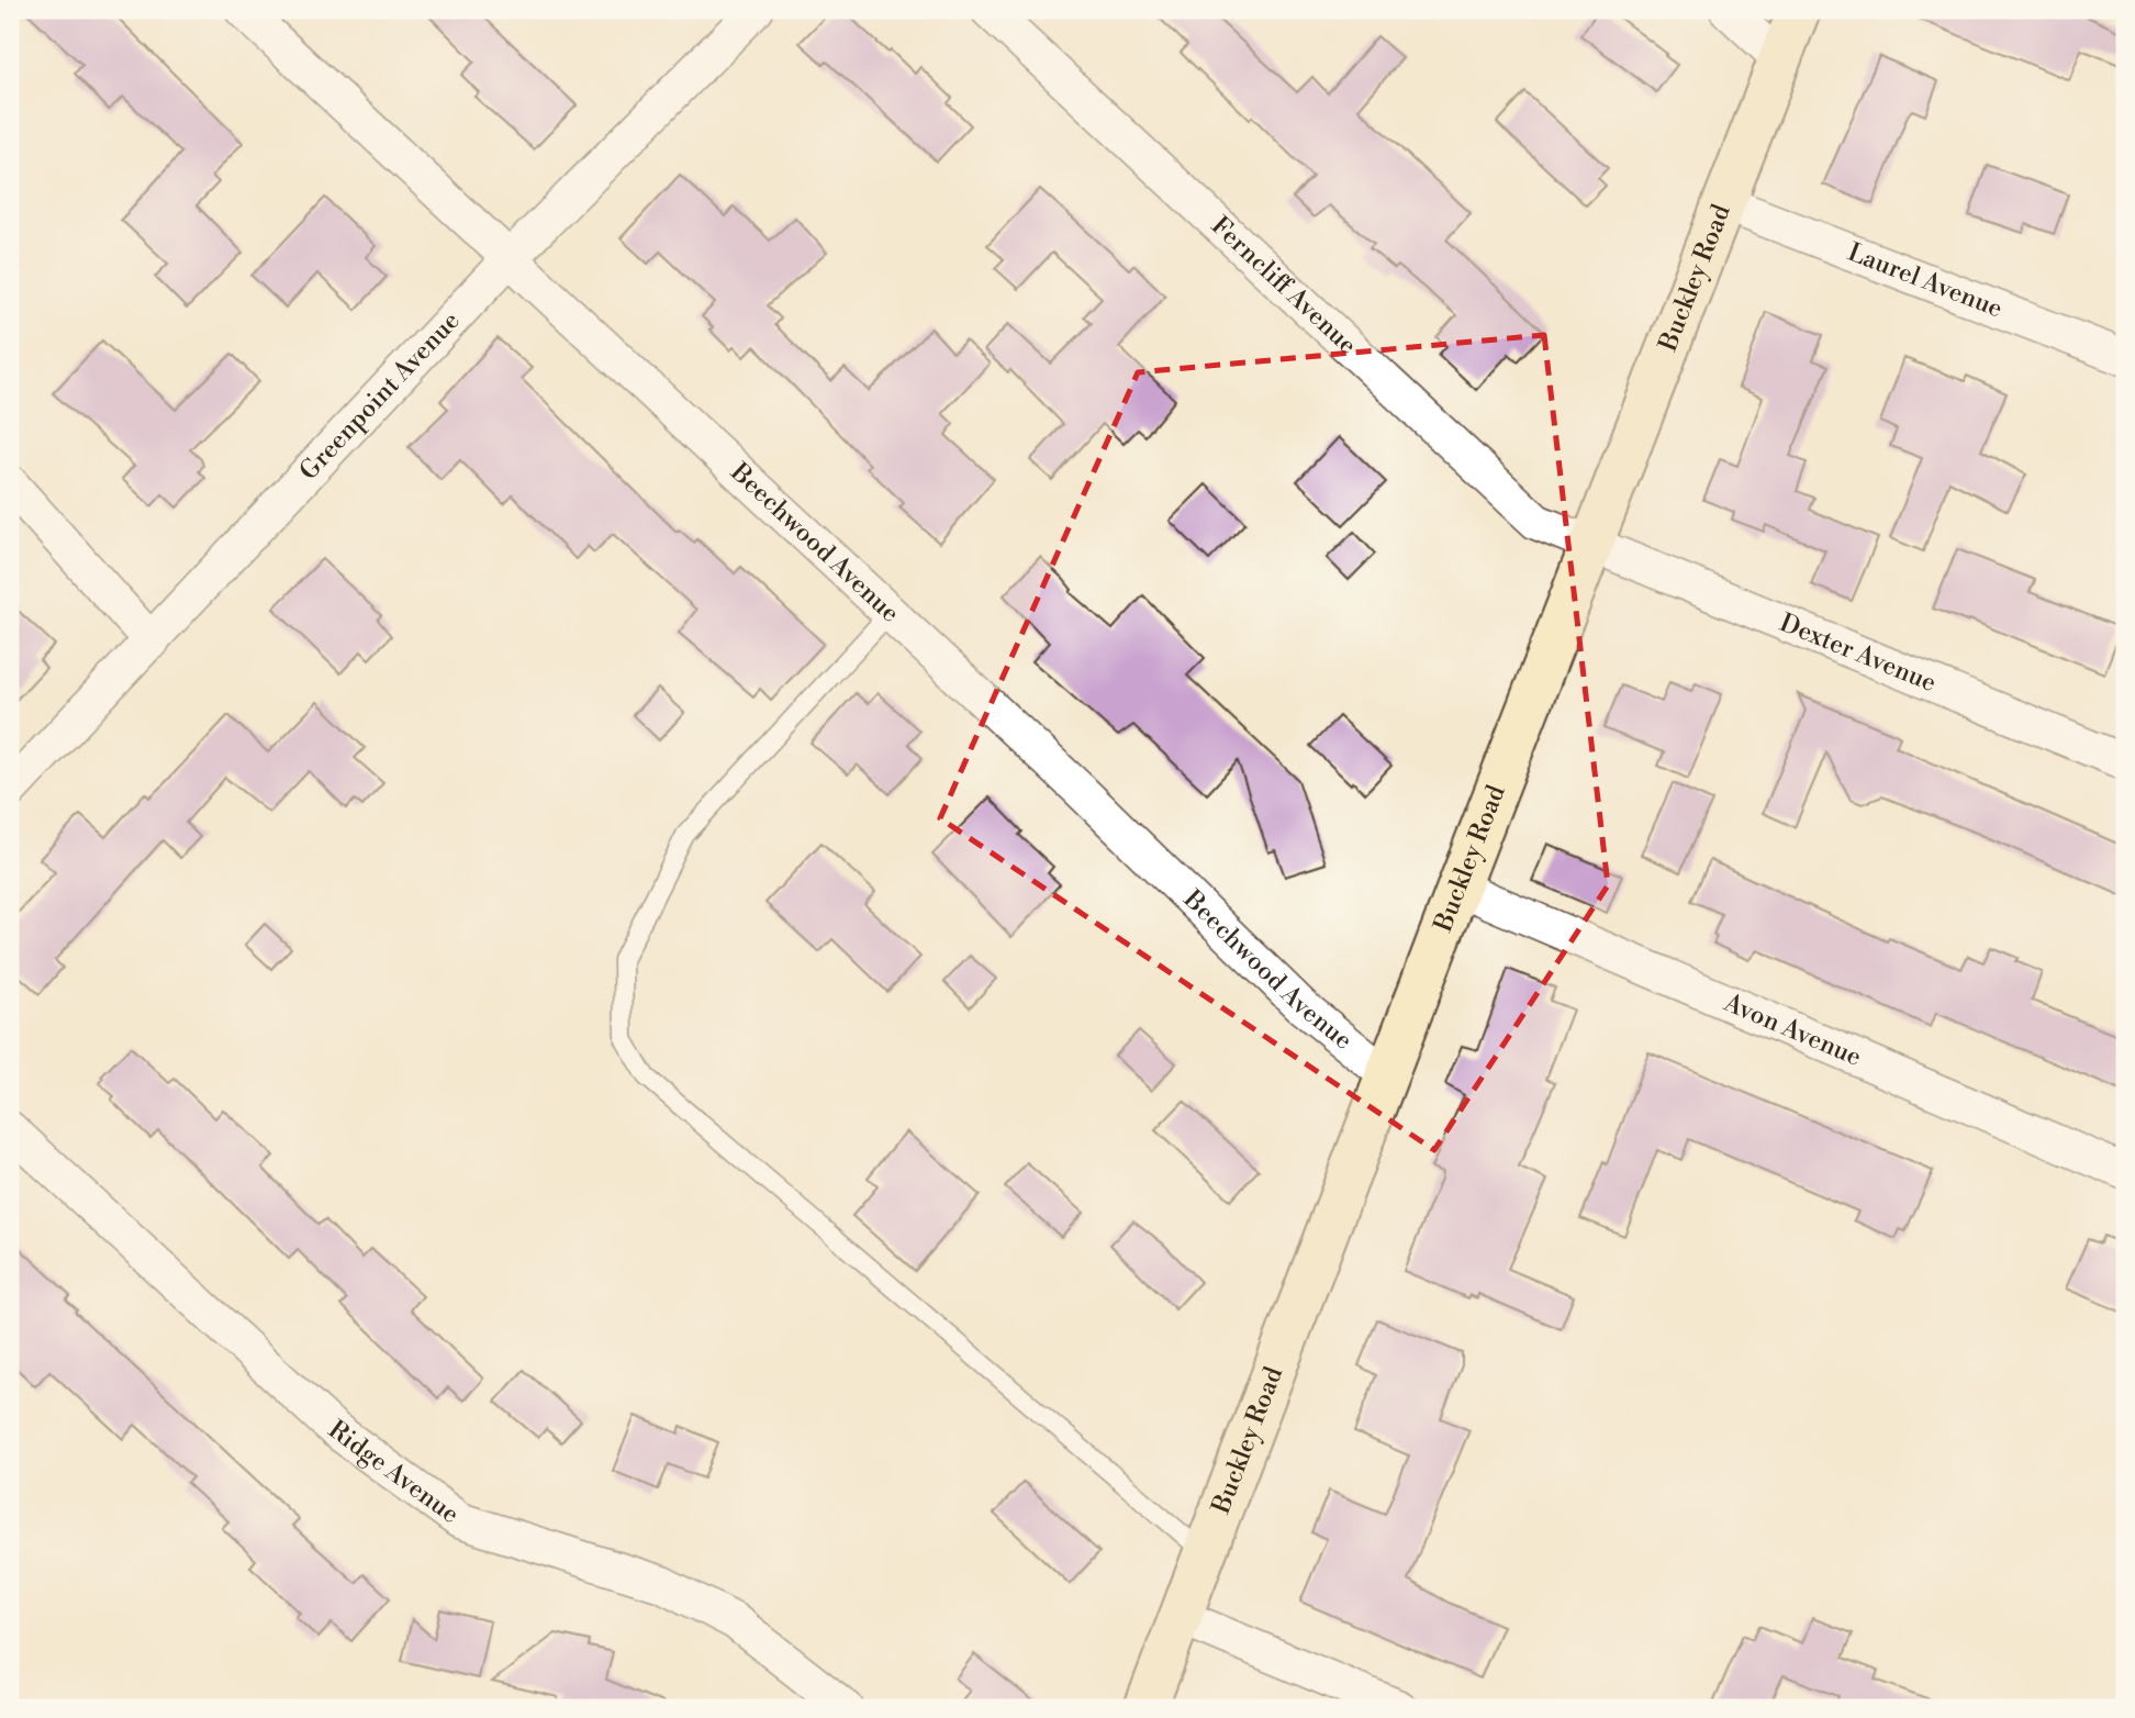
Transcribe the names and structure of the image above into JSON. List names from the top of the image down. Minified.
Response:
{"streets":{"street":["Buckley Road","Laurel Avenue","Ferncliff Avenue","Greenpoint Avenue","Beechwood Avenue","Dexter Avenue","Avon Avenue","Ridge Avenue"]},"crossings":[["Buckley Road","Laurel Avenue"],["Buckley Road","Ferncliff Avenue"],["Buckley Road","Beechwood Avenue"],["Buckley Road","Dexter Avenue"],["Buckley Road","Avon Avenue"],["Ferncliff Avenue","Dexter Avenue"],["Greenpoint Avenue","Beechwood Avenue"]]}
